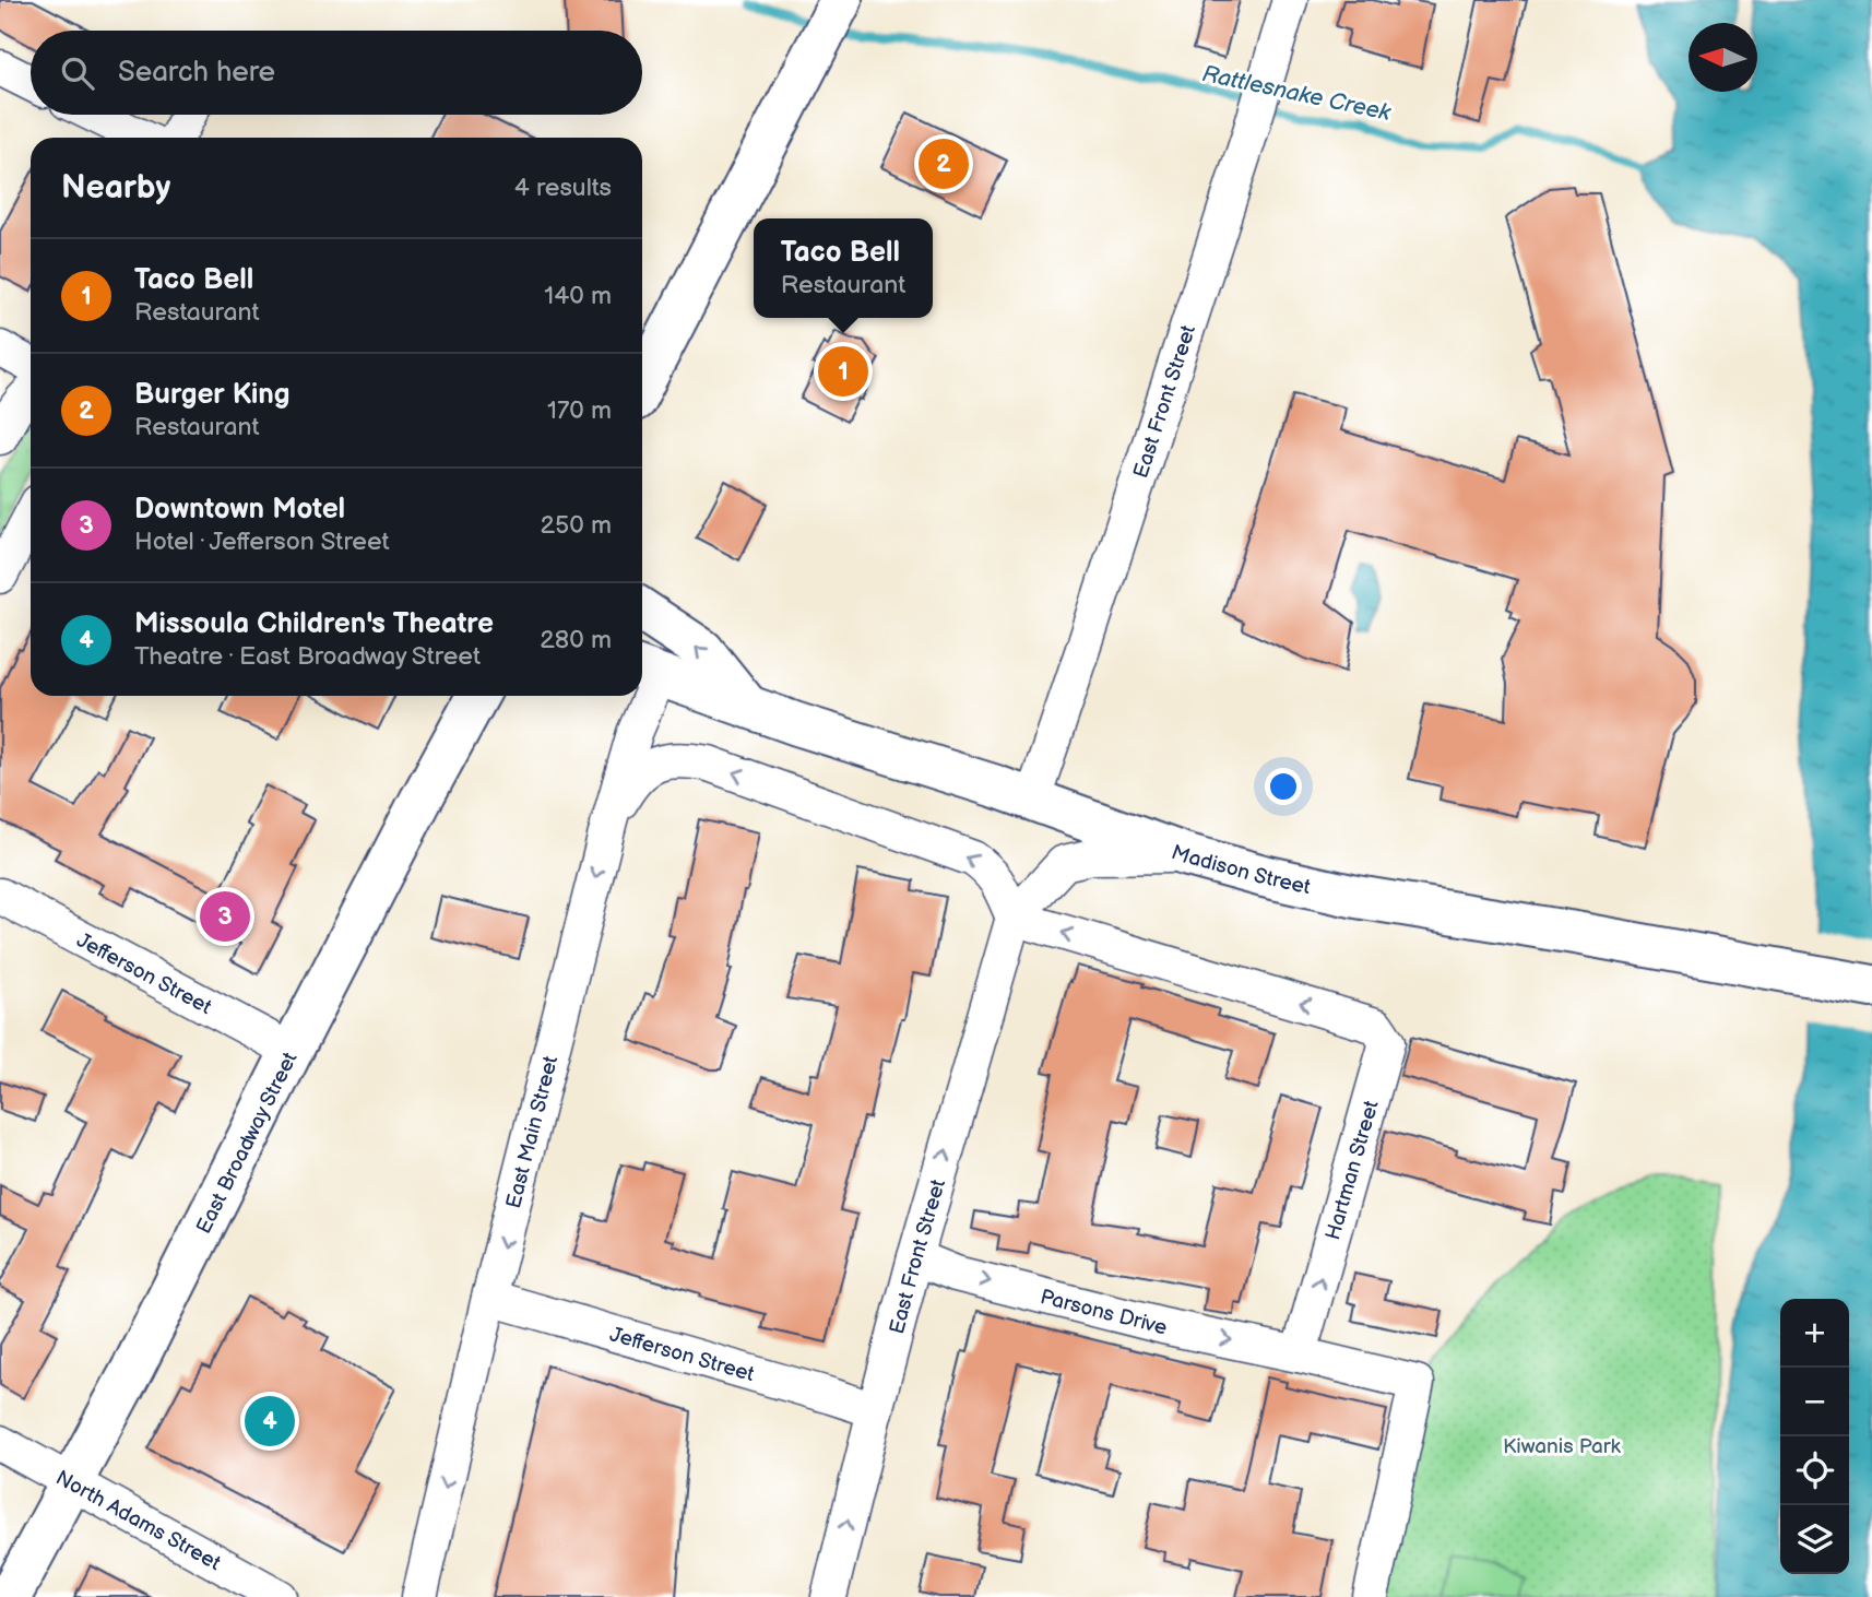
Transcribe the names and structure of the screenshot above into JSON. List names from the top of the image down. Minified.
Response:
{"streets":{"main road":["Madison Street","East Broadway Street"],"street":["East Front Street","Jefferson Street","East Main Street","Hartman Street","Parsons Drive","North Adams Street"]},"crossings":[["East Front Street","Madison Street"],["East Front Street","Jefferson Street"],["East Front Street","Hartman Street"],["East Front Street","Parsons Drive"],["Madison Street","East Main Street"],["Jefferson Street","East Main Street"],["Jefferson Street","East Broadway Street"],["East Broadway Street","North Adams Street"],["Hartman Street","Parsons Drive"]],"one_way":["East Front Street","East Main Street","Parsons Drive"],"water":["Rattlesnake Creek"],"parks":["Kiwanis Park"],"north":"left","page":{"search":"Search here","pins":["2","1","3","4"],"heading":["Nearby","4 results"],"popup":["Taco Bell","Restaurant"],"list":[{"mark":"1","name":"Taco Bell","note":"Restaurant","value":"140 m"},{"mark":"2","name":"Burger King","note":"Restaurant","value":"170 m"},{"mark":"3","name":"Downtown Motel","note":"Hotel · Jefferson Street","value":"250 m"},{"mark":"4","name":"Missoula Children's Theatre","note":"Theatre · East Broadway Street","value":"280 m"}],"map_buttons":["+","−"]}}
